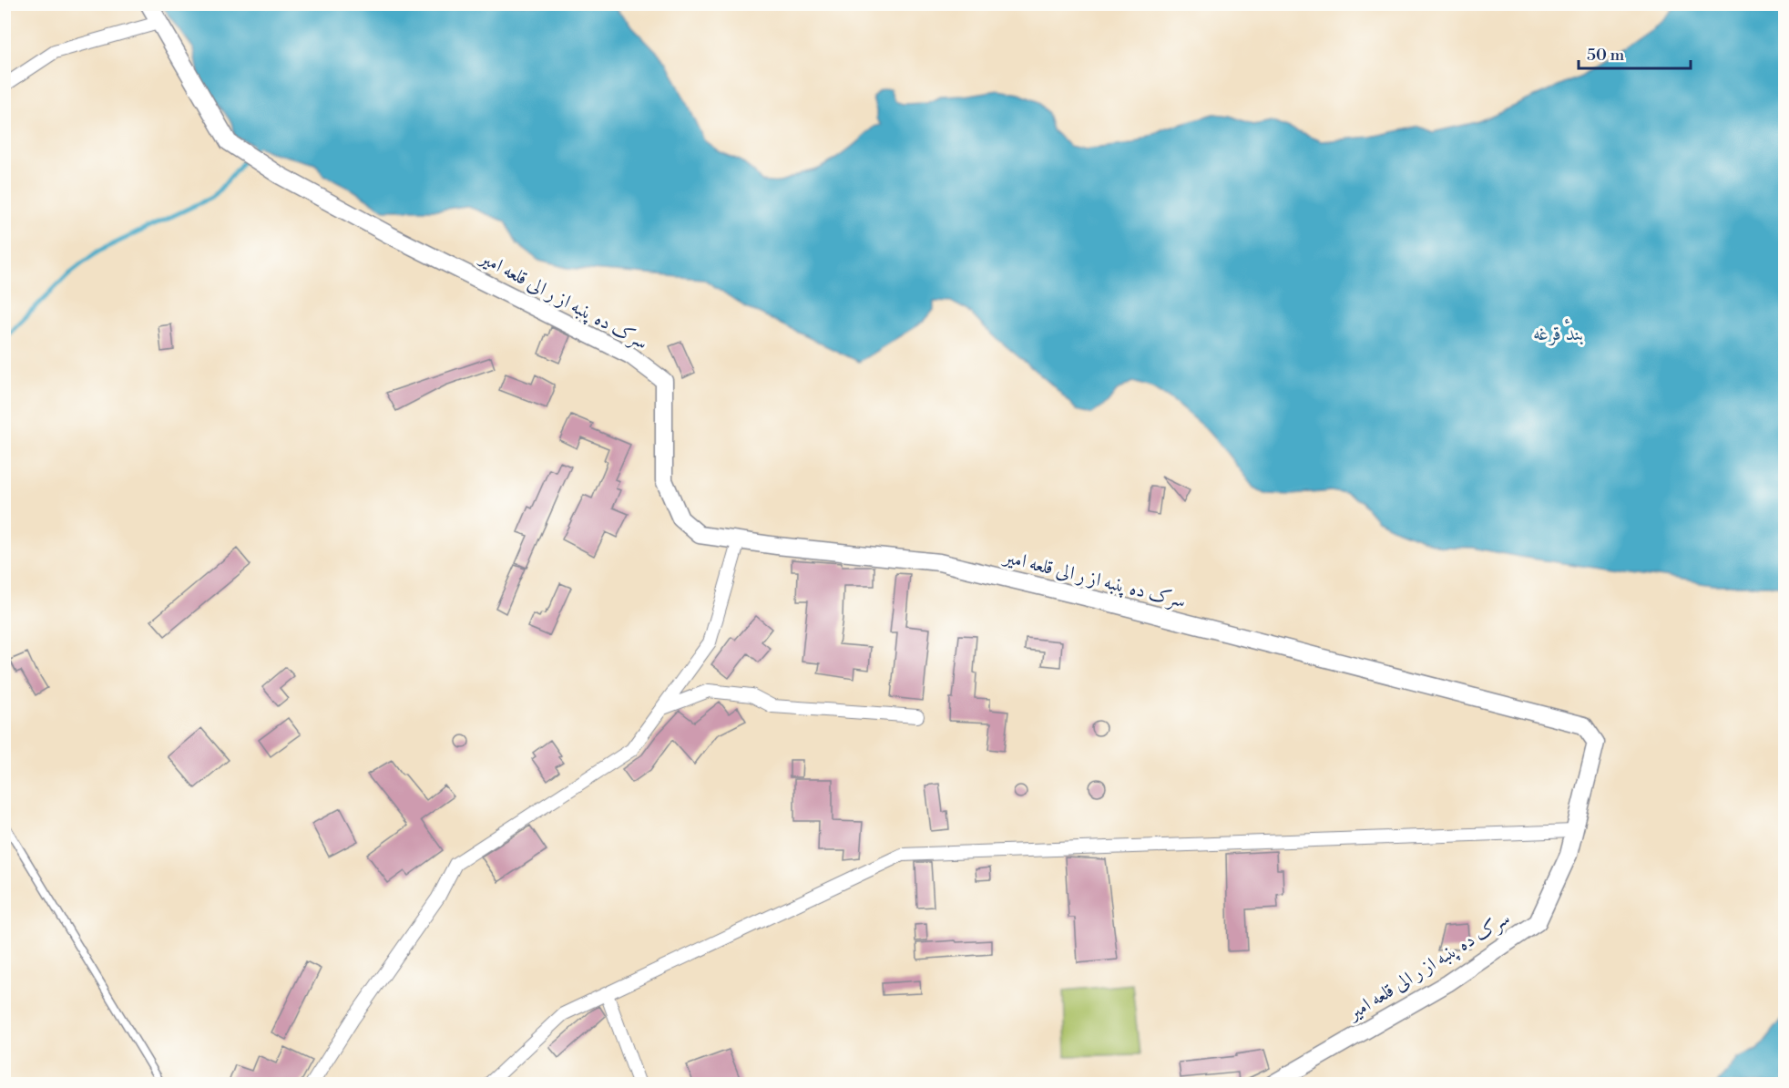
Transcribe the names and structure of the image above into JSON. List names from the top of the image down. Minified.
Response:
{"streets":{"street":["سرک ده پنبه از ر الی قلعه امیر"]},"water":["بندٔ قرغه"],"scale_bar":"50 m"}
